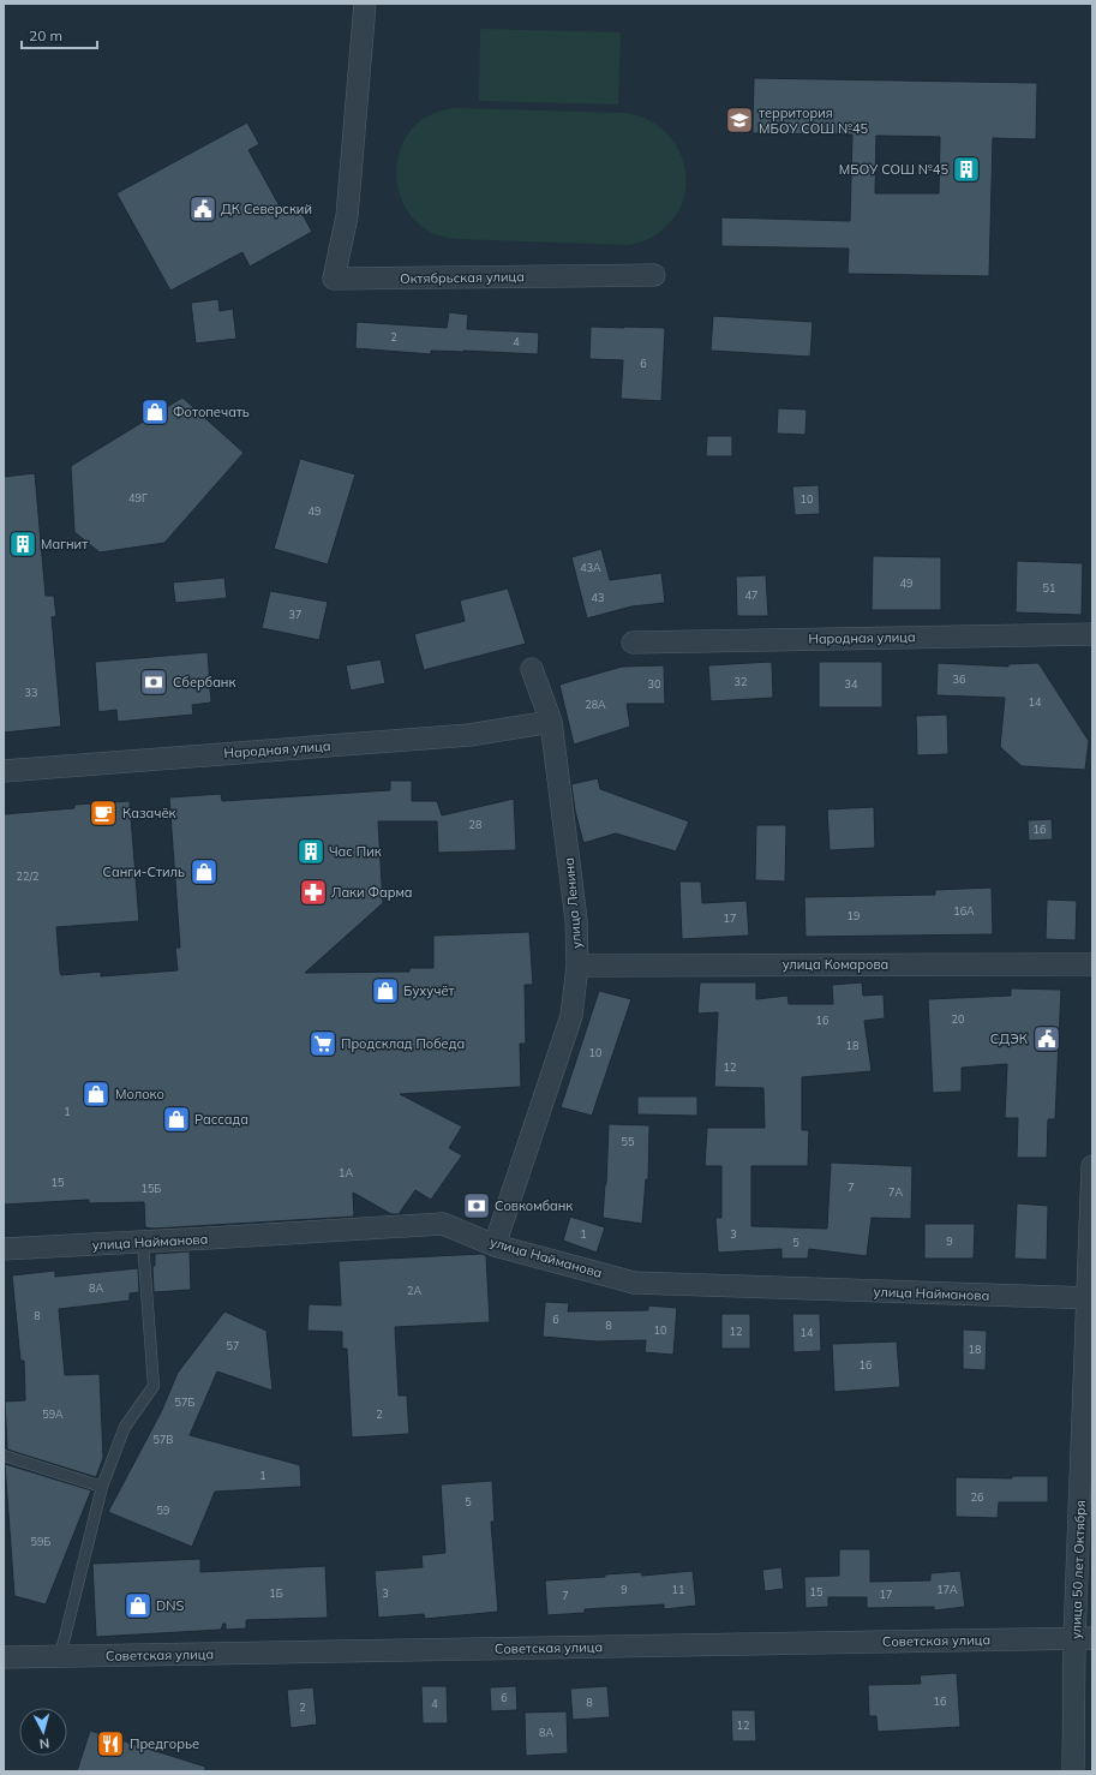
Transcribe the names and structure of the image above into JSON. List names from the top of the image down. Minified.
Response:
{"streets":{"street":["Октябрьская улица","Народная улица","улица Ленина","улица Комарова","улица Найманова","улица 50 лет Октября","Советская улица"]},"crossings":[["Народная улица","улица Ленина"],["улица Ленина","улица Комарова"],["улица Ленина","улица Найманова"],["улица Найманова","улица 50 лет Октября"],["улица 50 лет Октября","Советская улица"]],"places":{"school or university":["территория МБОУ СОШ №45"],"building":["МБОУ СОШ №45","Магнит","Час Пик"],"public building":["ДК Северский","СДЭК"],"shop":["Фотопечать","Санги-Стиль","Бухучёт","Молоко","Рассада","DNS"],"bank":["Сбербанк","Совкомбанк"],"cafe":["Казачёк"],"pharmacy":["Лаки Фарма"],"supermarket":["Продсклад Победа"],"restaurant":["Предгорье"]},"house_numbers":["2","4","6","49Г","10","49","43А","49","51","47","43","37","36","32","30","34","33","14","28А","28","16","22/2","16А","19","17","20","16","18","10","12","1","55","1А","15","7","15Б","7А","1","3","9","5","8А","2А","8","6","8","10","12","14","57","18","16","57Б","59А","2","57В","1","26","5","59","59Б","9","11","17А","15","1Б","3","17","7","6","16","8","4","2","12","8А"],"scale_bar":"20 m","north":"bottom"}
